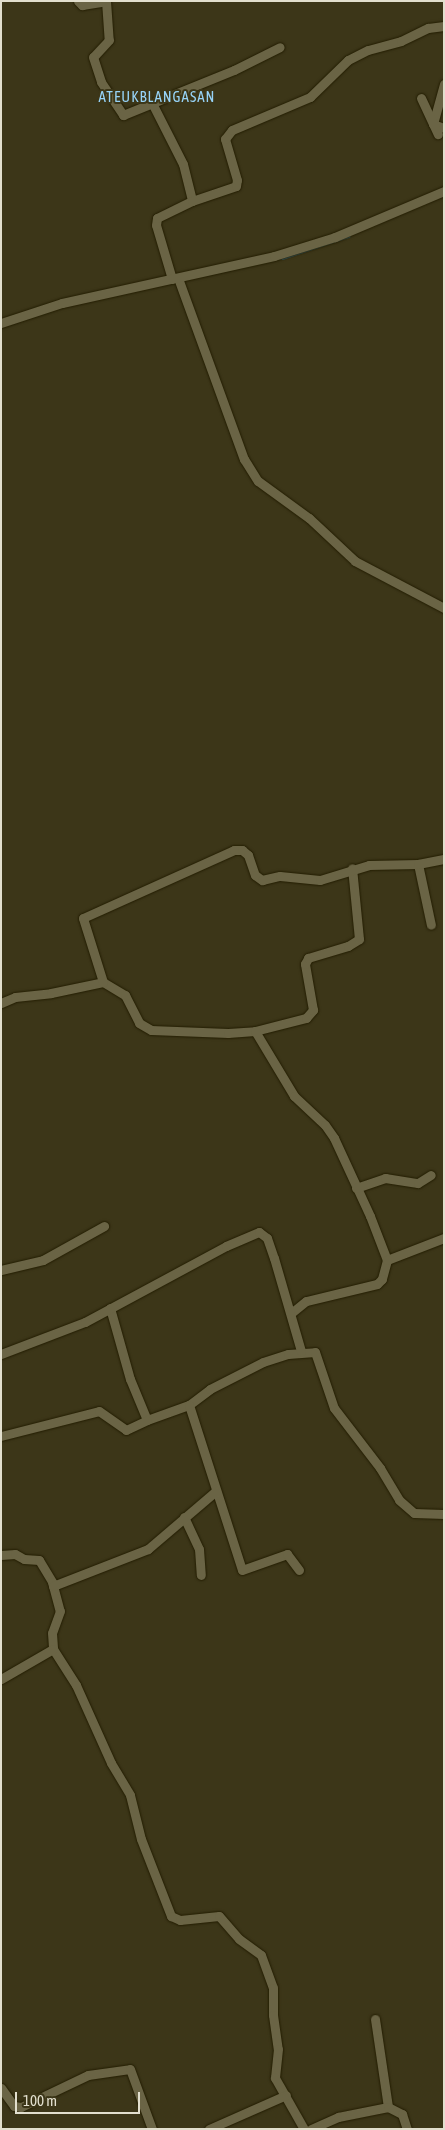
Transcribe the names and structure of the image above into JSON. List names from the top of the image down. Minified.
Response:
{"districts":["ATEUKBLANGASAN"],"scale_bar":"100 m"}
